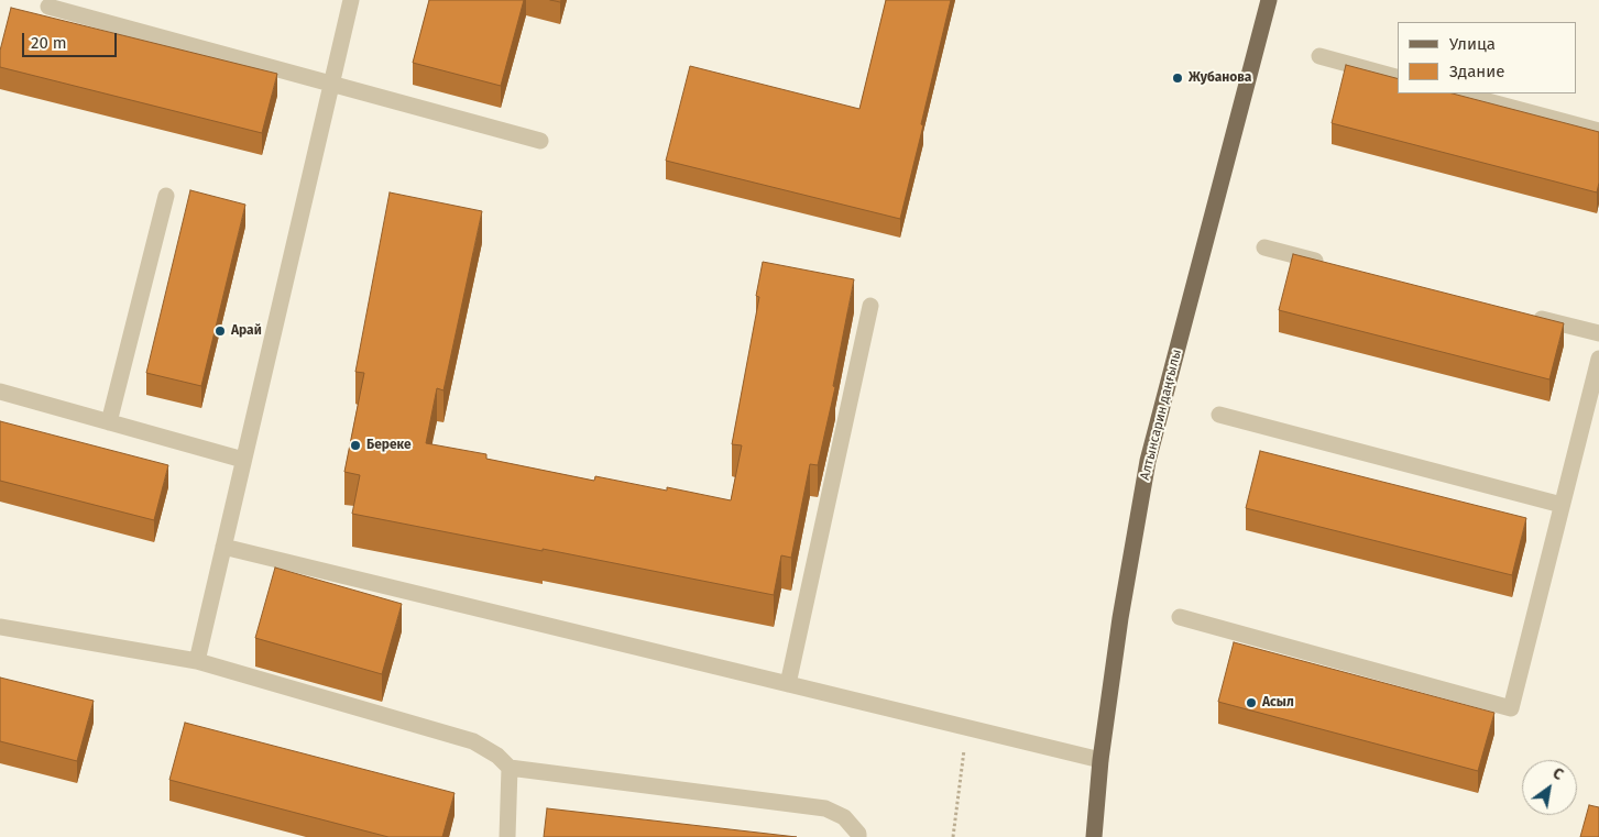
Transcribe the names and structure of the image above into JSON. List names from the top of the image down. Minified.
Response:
{"streets":{"main road":["Алтынсарин даңғылы"]},"places":["Жубанова","Арай","Береке","Асыл"],"legend":["Улица","Здание"],"scale_bar":"20 m","north":"top right"}
